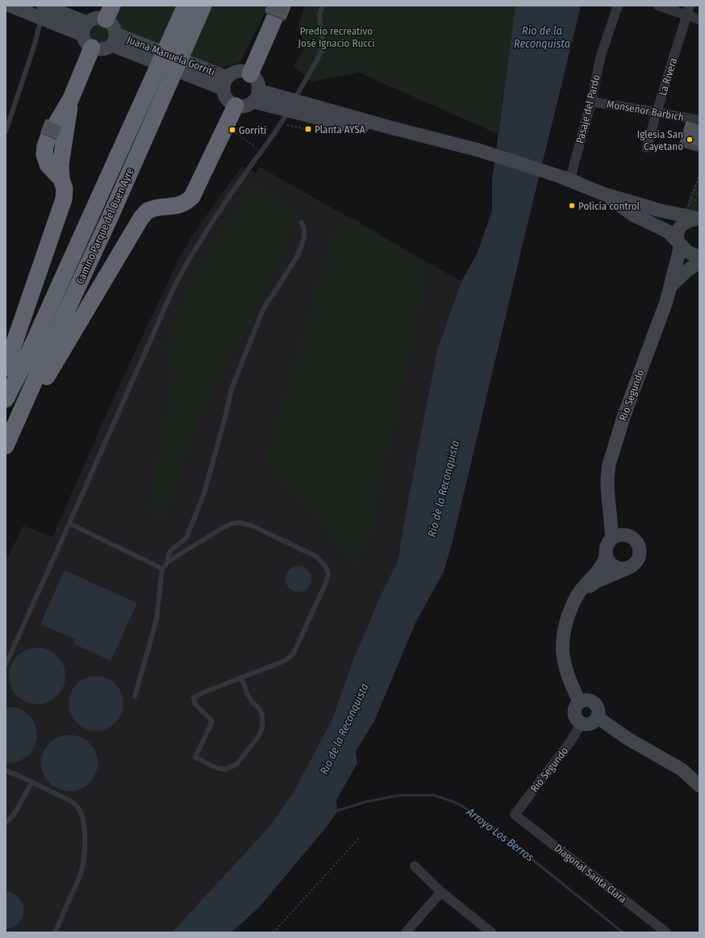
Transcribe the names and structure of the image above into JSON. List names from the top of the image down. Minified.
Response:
{"streets":{"highway":["Camino Parque del Buen Ayre"],"main road":["Juana Manuela Gorriti","Río Segundo"],"street":["La Rivera","Pasaje del Pardo","Monseñor Barbich","Diagonal Santa Clara"]},"crossings":[["La Rivera","Monseñor Barbich"],["Pasaje del Pardo","Monseñor Barbich"],["Río Segundo","Diagonal Santa Clara"]],"water":["Río de la Reconquista","Arroyo Los Berros"],"parks":["Predio recreativo José Ignacio Rucci"],"places":{"transit":["Planta AYSA","Gorriti"],"other":["Iglesia San Cayetano","Policía control"]}}
